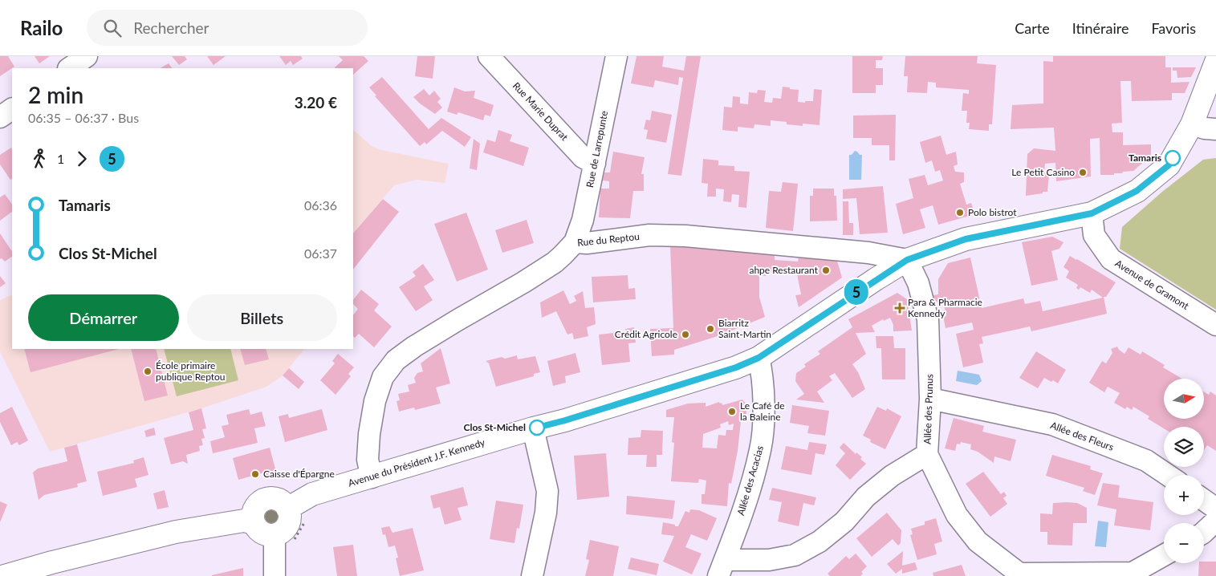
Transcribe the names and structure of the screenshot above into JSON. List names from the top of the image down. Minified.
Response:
{"streets":{"street":["Rue Marie Duprat","Rue de Larrepunte","Rue du Reptou","Avenue de Gramont","Allée des Prunus","Allée des Fleurs","Avenue du Président J.F. Kennedy","Allée des Acacias"]},"crossings":[["Rue Marie Duprat","Rue de Larrepunte"],["Rue de Larrepunte","Rue du Reptou"],["Rue du Reptou","Allée des Prunus"],["Rue du Reptou","Avenue du Président J.F. Kennedy"],["Avenue de Gramont","Avenue du Président J.F. Kennedy"],["Allée des Prunus","Allée des Fleurs"],["Allée des Prunus","Avenue du Président J.F. Kennedy"],["Avenue du Président J.F. Kennedy","Allée des Acacias"]],"places":{"other":["Tamaris","Le Petit Casino","Polo bistrot","ahpe Restaurant","Biarritz Saint-Martin","Crédit Agricole","École primaire publique Reptou","Le Café de la Baleine","Clos St-Michel","Caisse d'Épargne"],"health":["Para & Pharmacie Kennedy"]},"lines":["bus line 5"],"north":"right","page":{"header":"Railo","search":"Rechercher","nav":["Carte","Itinéraire","Favoris"],"on_map":"5","heading":["2 min","06:35 – 06:37 · Bus","3.20 €"],"legs":["1","5"],"list":[{"name":"Tamaris","value":"06:36"},{"name":"Clos St-Michel","value":"06:37"}],"buttons":["Démarrer","Billets"],"map_buttons":["+","−"]}}
